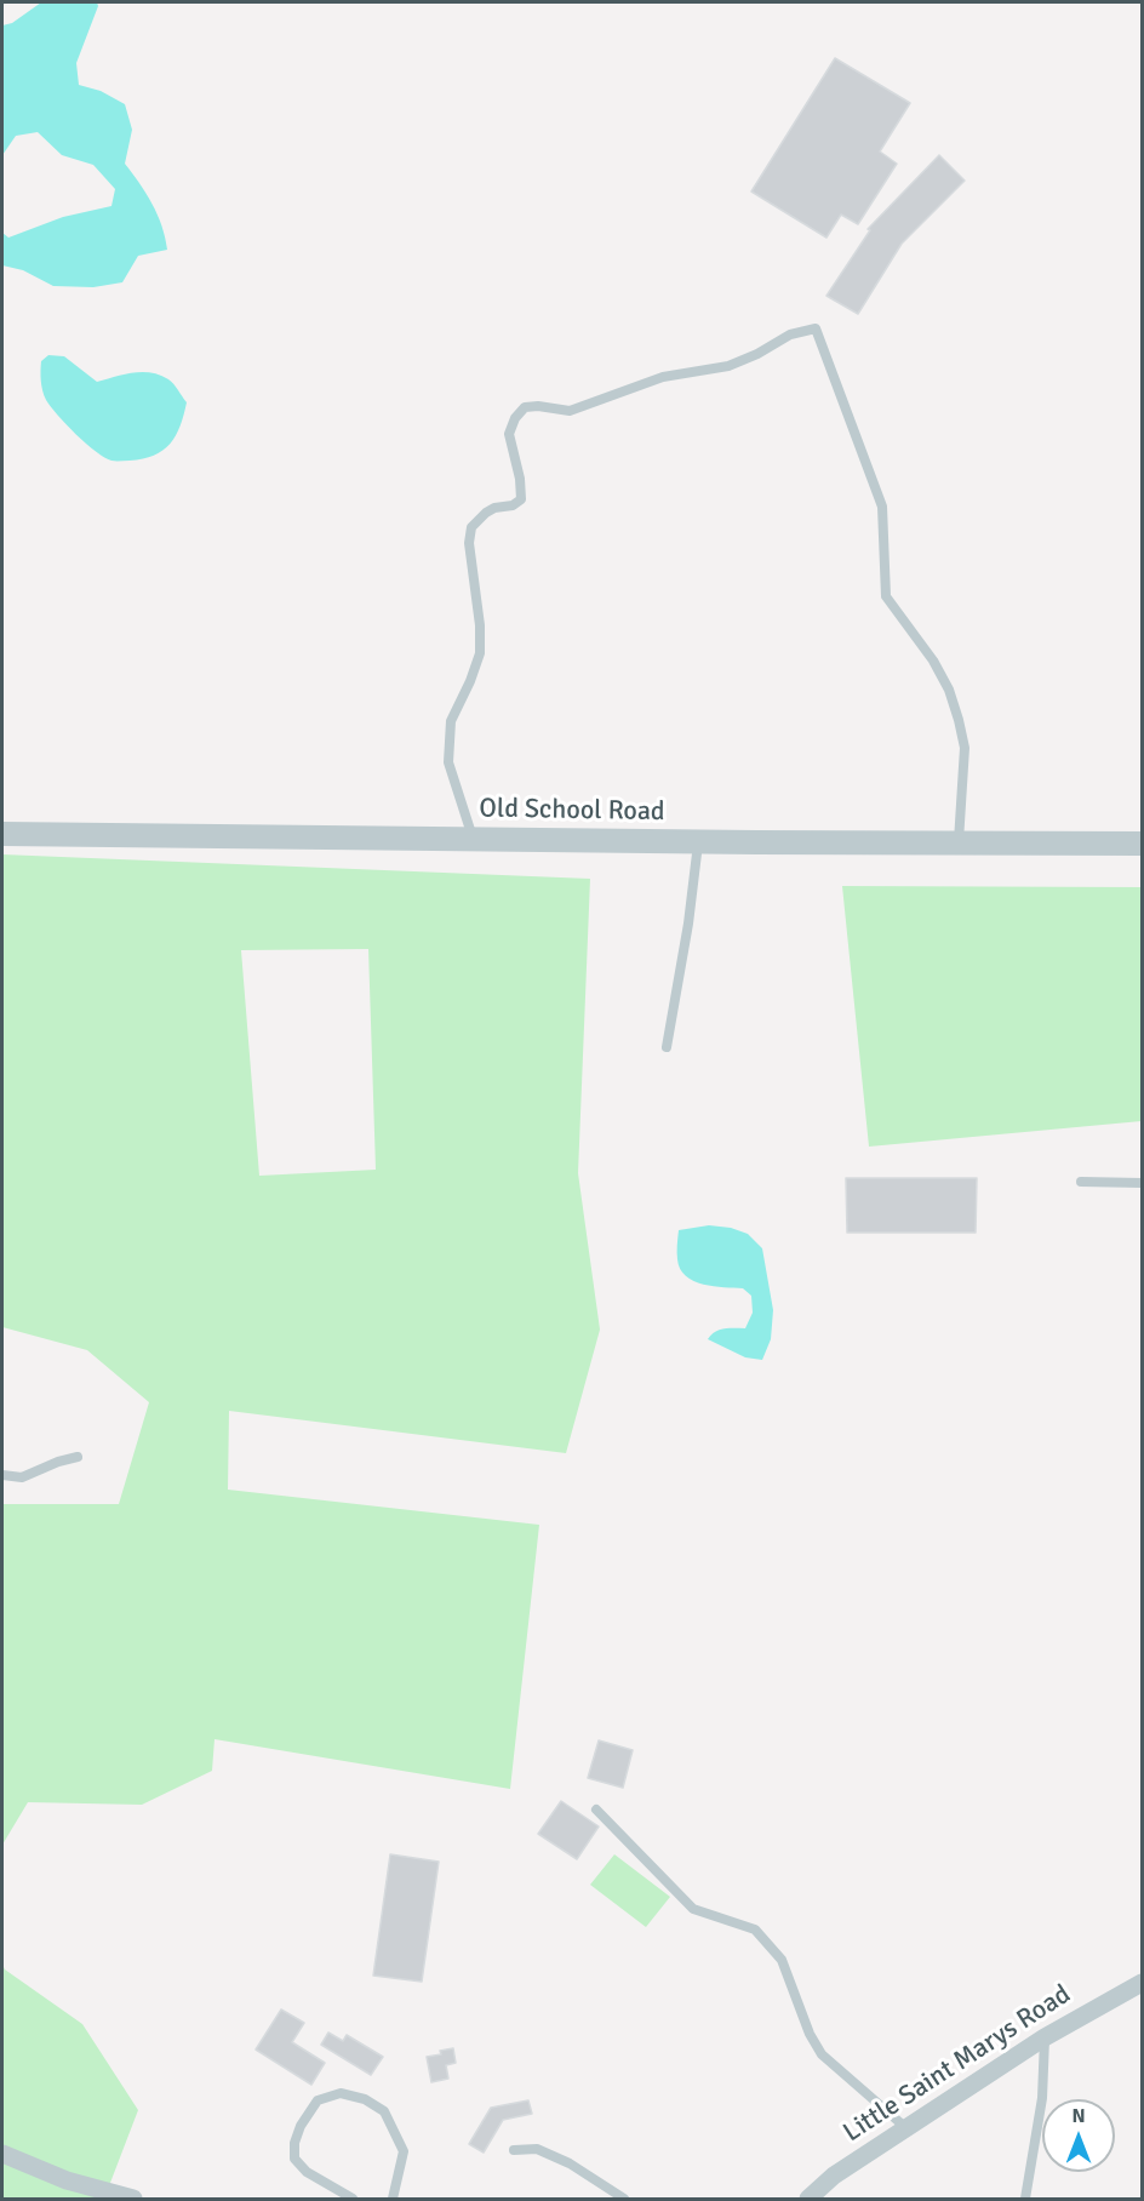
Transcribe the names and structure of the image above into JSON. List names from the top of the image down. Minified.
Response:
{"streets":{"street":["Old School Road","Little Saint Marys Road"]},"north":"top"}
